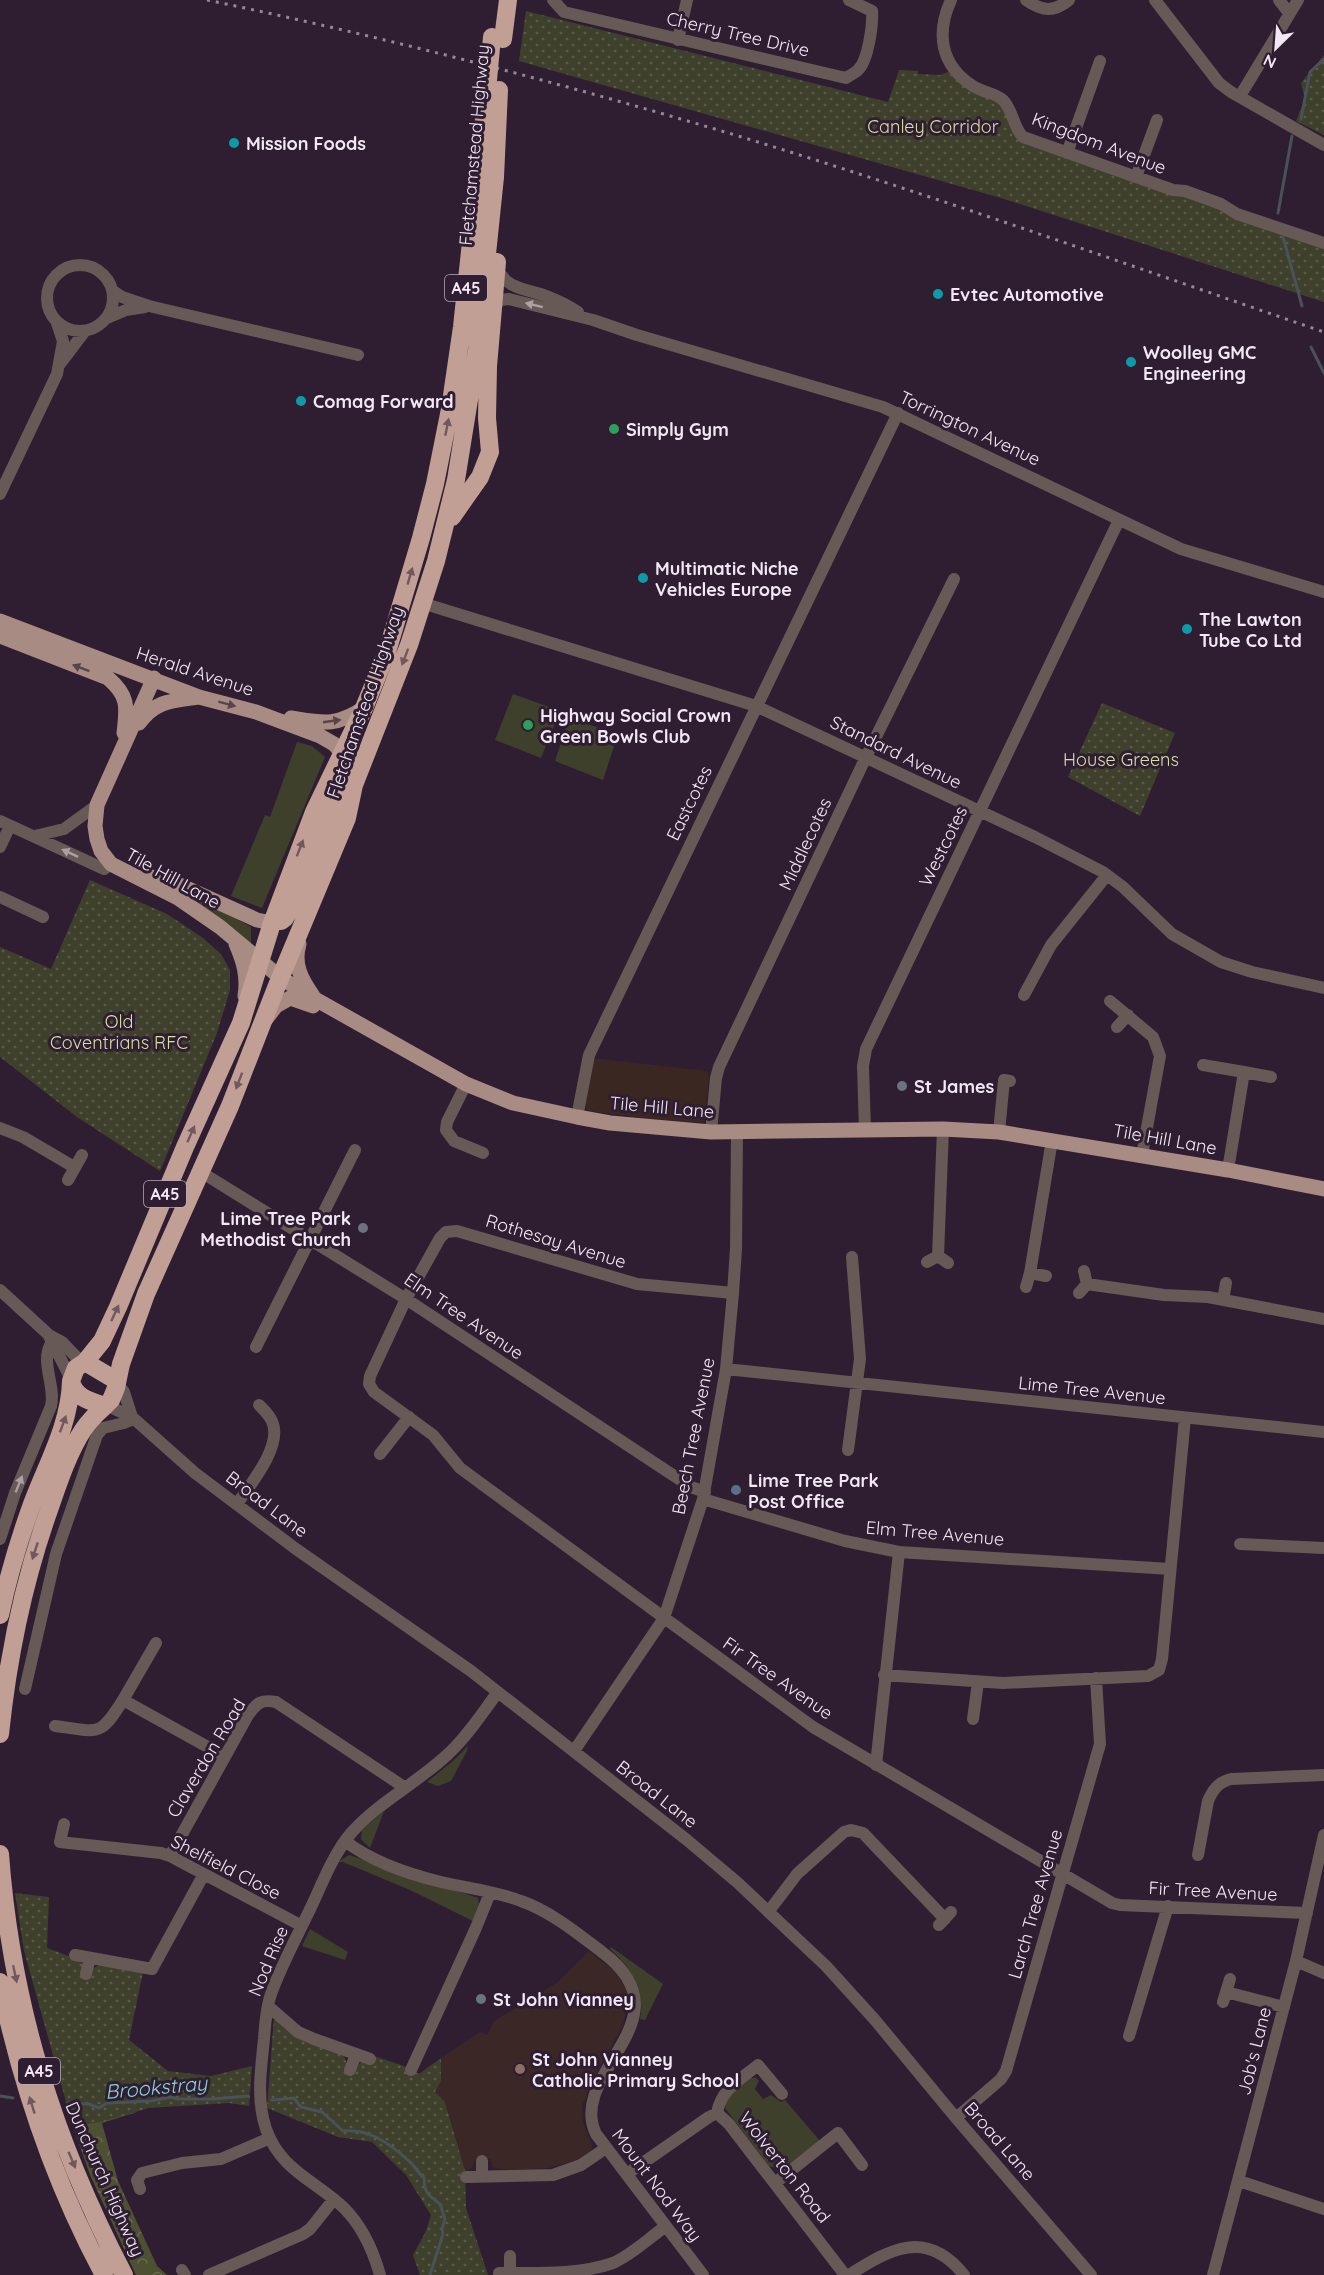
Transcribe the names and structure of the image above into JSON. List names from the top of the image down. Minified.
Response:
{"streets":{"highway":["Fletchamstead Highway","A45","Dunchurch Highway"],"main road":["Herald Avenue","Tile Hill Lane"],"street":["Cherry Tree Drive","Kingdom Avenue","Torrington Avenue","Standard Avenue","Eastcotes","Middlecotes","Westcotes","Rothesay Avenue","Elm Tree Avenue","Lime Tree Avenue","Beech Tree Avenue","Broad Lane","Fir Tree Avenue","Claverdon Road","Shelfield Close","Larch Tree Avenue","Nod Rise","Job's Lane","Wolverton Road","Mount Nod Way"]},"crossings":[["Fletchamstead Highway","Herald Avenue"],["Fletchamstead Highway","Standard Avenue"],["Fletchamstead Highway","Tile Hill Lane"],["Fletchamstead Highway","Elm Tree Avenue"],["Fletchamstead Highway","Broad Lane"],["Torrington Avenue","Eastcotes"],["Torrington Avenue","Westcotes"],["Standard Avenue","Eastcotes"],["Standard Avenue","Middlecotes"],["Standard Avenue","Westcotes"],["Eastcotes","Tile Hill Lane"],["Middlecotes","Tile Hill Lane"],["Westcotes","Tile Hill Lane"],["Tile Hill Lane","Beech Tree Avenue"],["Rothesay Avenue","Elm Tree Avenue"],["Rothesay Avenue","Beech Tree Avenue"],["Rothesay Avenue","Fir Tree Avenue"],["Elm Tree Avenue","Beech Tree Avenue"],["Elm Tree Avenue","Fir Tree Avenue"],["Lime Tree Avenue","Beech Tree Avenue"],["Beech Tree Avenue","Broad Lane"],["Beech Tree Avenue","Fir Tree Avenue"],["Broad Lane","Larch Tree Avenue"],["Broad Lane","Nod Rise"],["Fir Tree Avenue","Larch Tree Avenue"],["Fir Tree Avenue","Job's Lane"],["Claverdon Road","Shelfield Close"],["Claverdon Road","Nod Rise"],["Shelfield Close","Nod Rise"],["Nod Rise","Mount Nod Way"],["Wolverton Road","Mount Nod Way"]],"water":["Brookstray"],"parks":["Canley Corridor","House Greens","Old Coventrians RFC"],"places":["Mission Foods","Evtec Automotive","Woolley GMC Engineering","Comag Forward","Simply Gym","Multimatic Niche Vehicles Europe","The Lawton Tube Co Ltd","Highway Social Crown Green Bowls Club","St James","Lime Tree Park Methodist Church","Lime Tree Park Post Office","St John Vianney","St John Vianney Catholic Primary School"],"north":"bottom left"}
